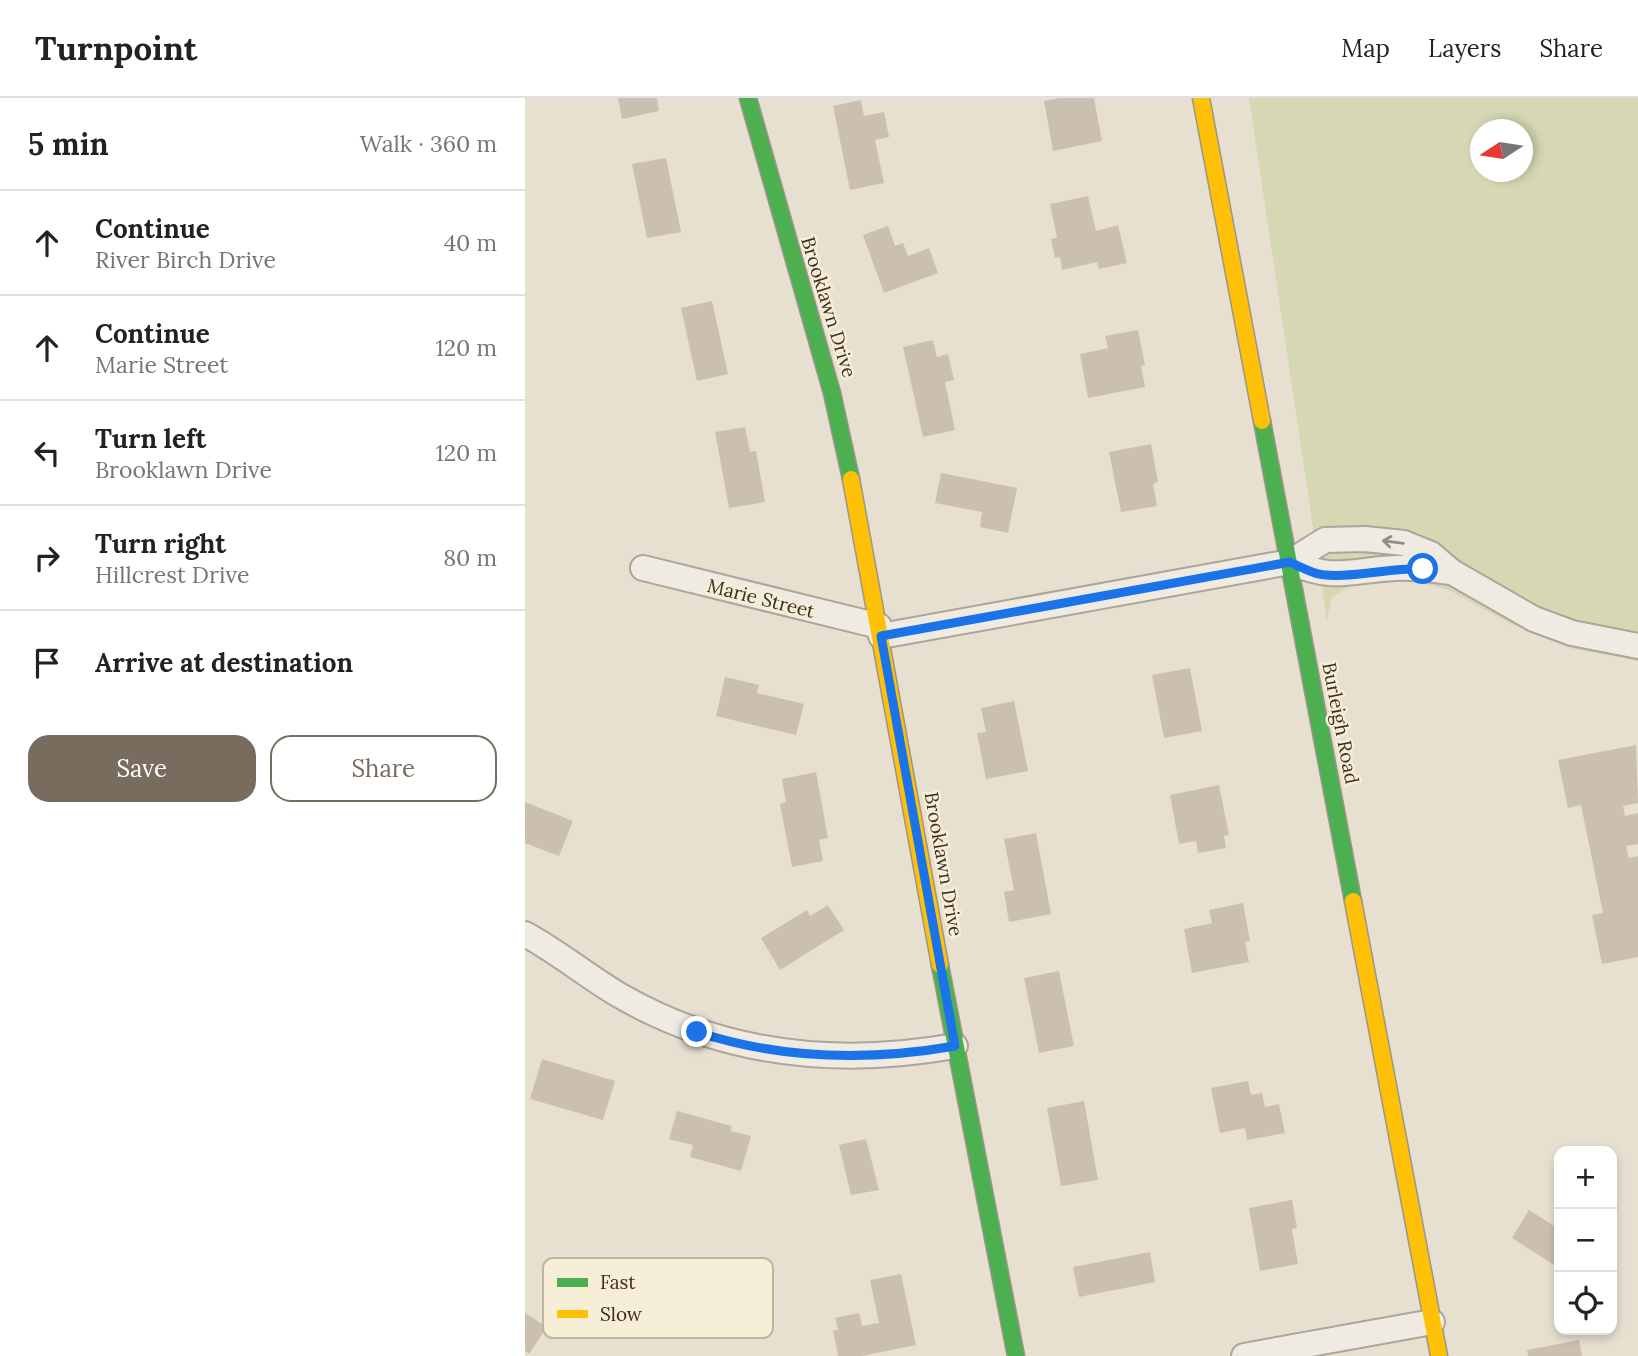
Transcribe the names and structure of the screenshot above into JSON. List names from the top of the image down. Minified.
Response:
{"streets":{"street":["Brooklawn Drive","Marie Street","Burleigh Road"]},"crossings":[["Brooklawn Drive","Marie Street"],["Marie Street","Burleigh Road"]],"legend":["Fast","Slow"],"north":"left","page":{"header":"Turnpoint","nav":["Map","Layers","Share"],"heading":["5 min","Walk · 360 m"],"list":[["Continue","River Birch Drive","40 m"],["Continue","Marie Street","120 m"],["Turn left","Brooklawn Drive","120 m"],["Turn right","Hillcrest Drive","80 m"],"Arrive at destination"],"buttons":["Save","Share"],"map_buttons":["+","−"]}}
